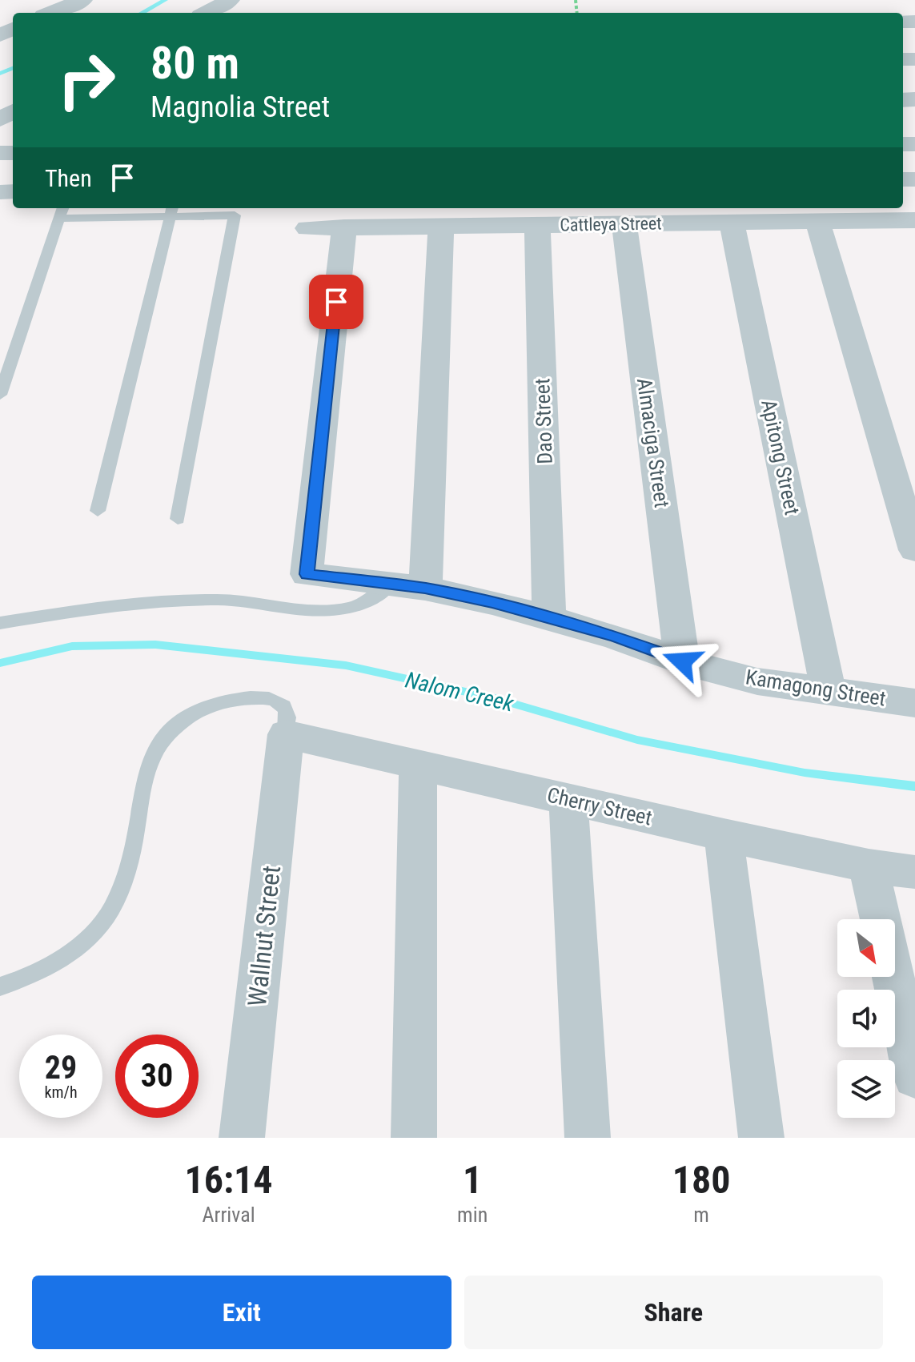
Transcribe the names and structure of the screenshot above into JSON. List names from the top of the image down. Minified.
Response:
{"streets":{"street":["Cattleya Street","Dao Street","Almaciga Street","Apitong Street","Kamagong Street","Cherry Street","Wallnut Street"]},"crossings":[["Cattleya Street","Dao Street"],["Cattleya Street","Almaciga Street"],["Cattleya Street","Apitong Street"],["Cattleya Street","Kamagong Street"],["Dao Street","Kamagong Street"],["Almaciga Street","Kamagong Street"],["Apitong Street","Kamagong Street"],["Cherry Street","Wallnut Street"]],"water":["Nalom Creek"],"north":"bottom right","page":{"turn":["80 m","Magnolia Street"],"then":"Then","speed":"29 km/h","limit":"30","eta":["16:14","Arrival","1","min","180","m"],"buttons":["Exit","Share"]}}
